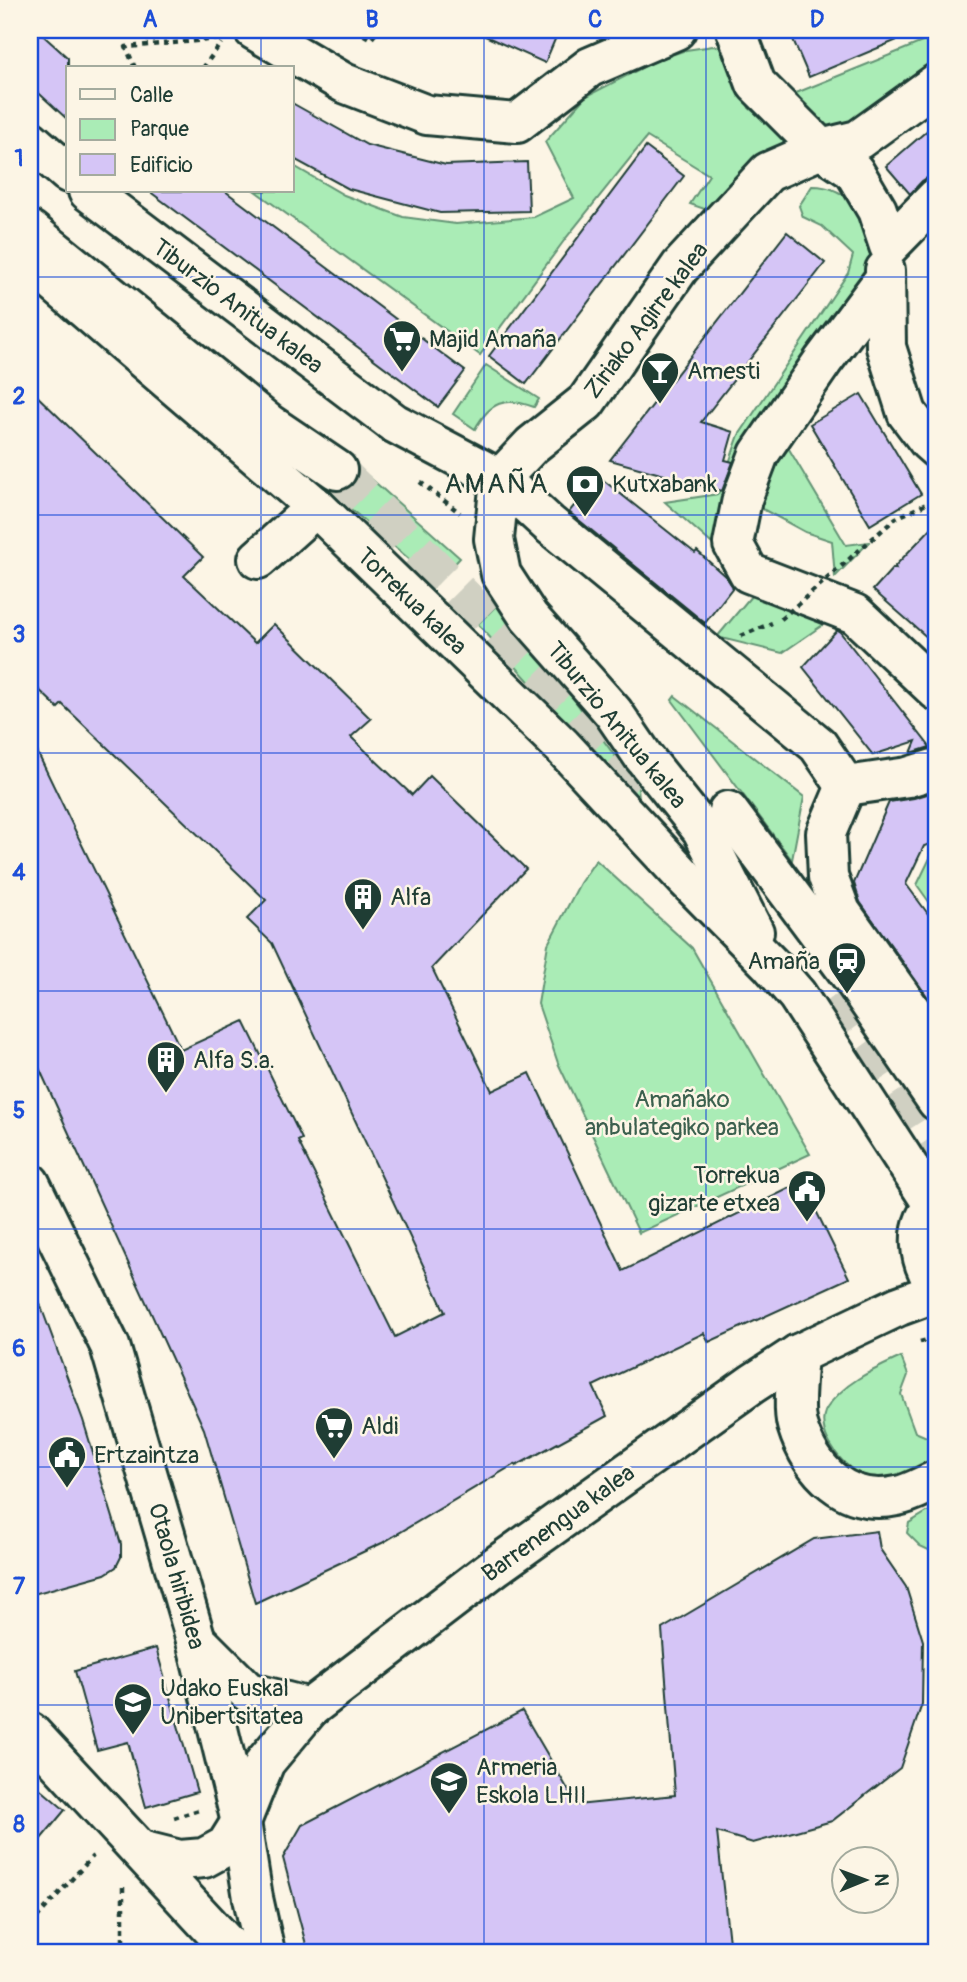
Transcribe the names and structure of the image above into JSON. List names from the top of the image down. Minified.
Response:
{"streets":{"street":["Tiburzio Anitua kalea","Ziriako Agirre kalea","Torrekua kalea","Barrenengua kalea","Otaola hiribidea"]},"crossings":[["Tiburzio Anitua kalea","Ziriako Agirre kalea"],["Tiburzio Anitua kalea","Torrekua kalea"],["Barrenengua kalea","Otaola hiribidea"]],"districts":["AMAÑA"],"parks":["Amañako anbulategiko parkea"],"places":{"supermarket":["Majid Amaña","Aldi"],"bar":["Amesti"],"bank":["Kutxabank"],"building":["Alfa","Alfa S.a."],"station":["Amaña"],"public building":["Torrekua gizarte etxea","Ertzaintza"],"school or university":["Udako Euskal Unibertsitatea","Armeria Eskola LHII"]},"legend":["Calle","Parque","Edificio"],"north":"right","grid":{"columns":["A","B","C","D"],"rows":["1","2","3","4","5","6","7","8"]}}
